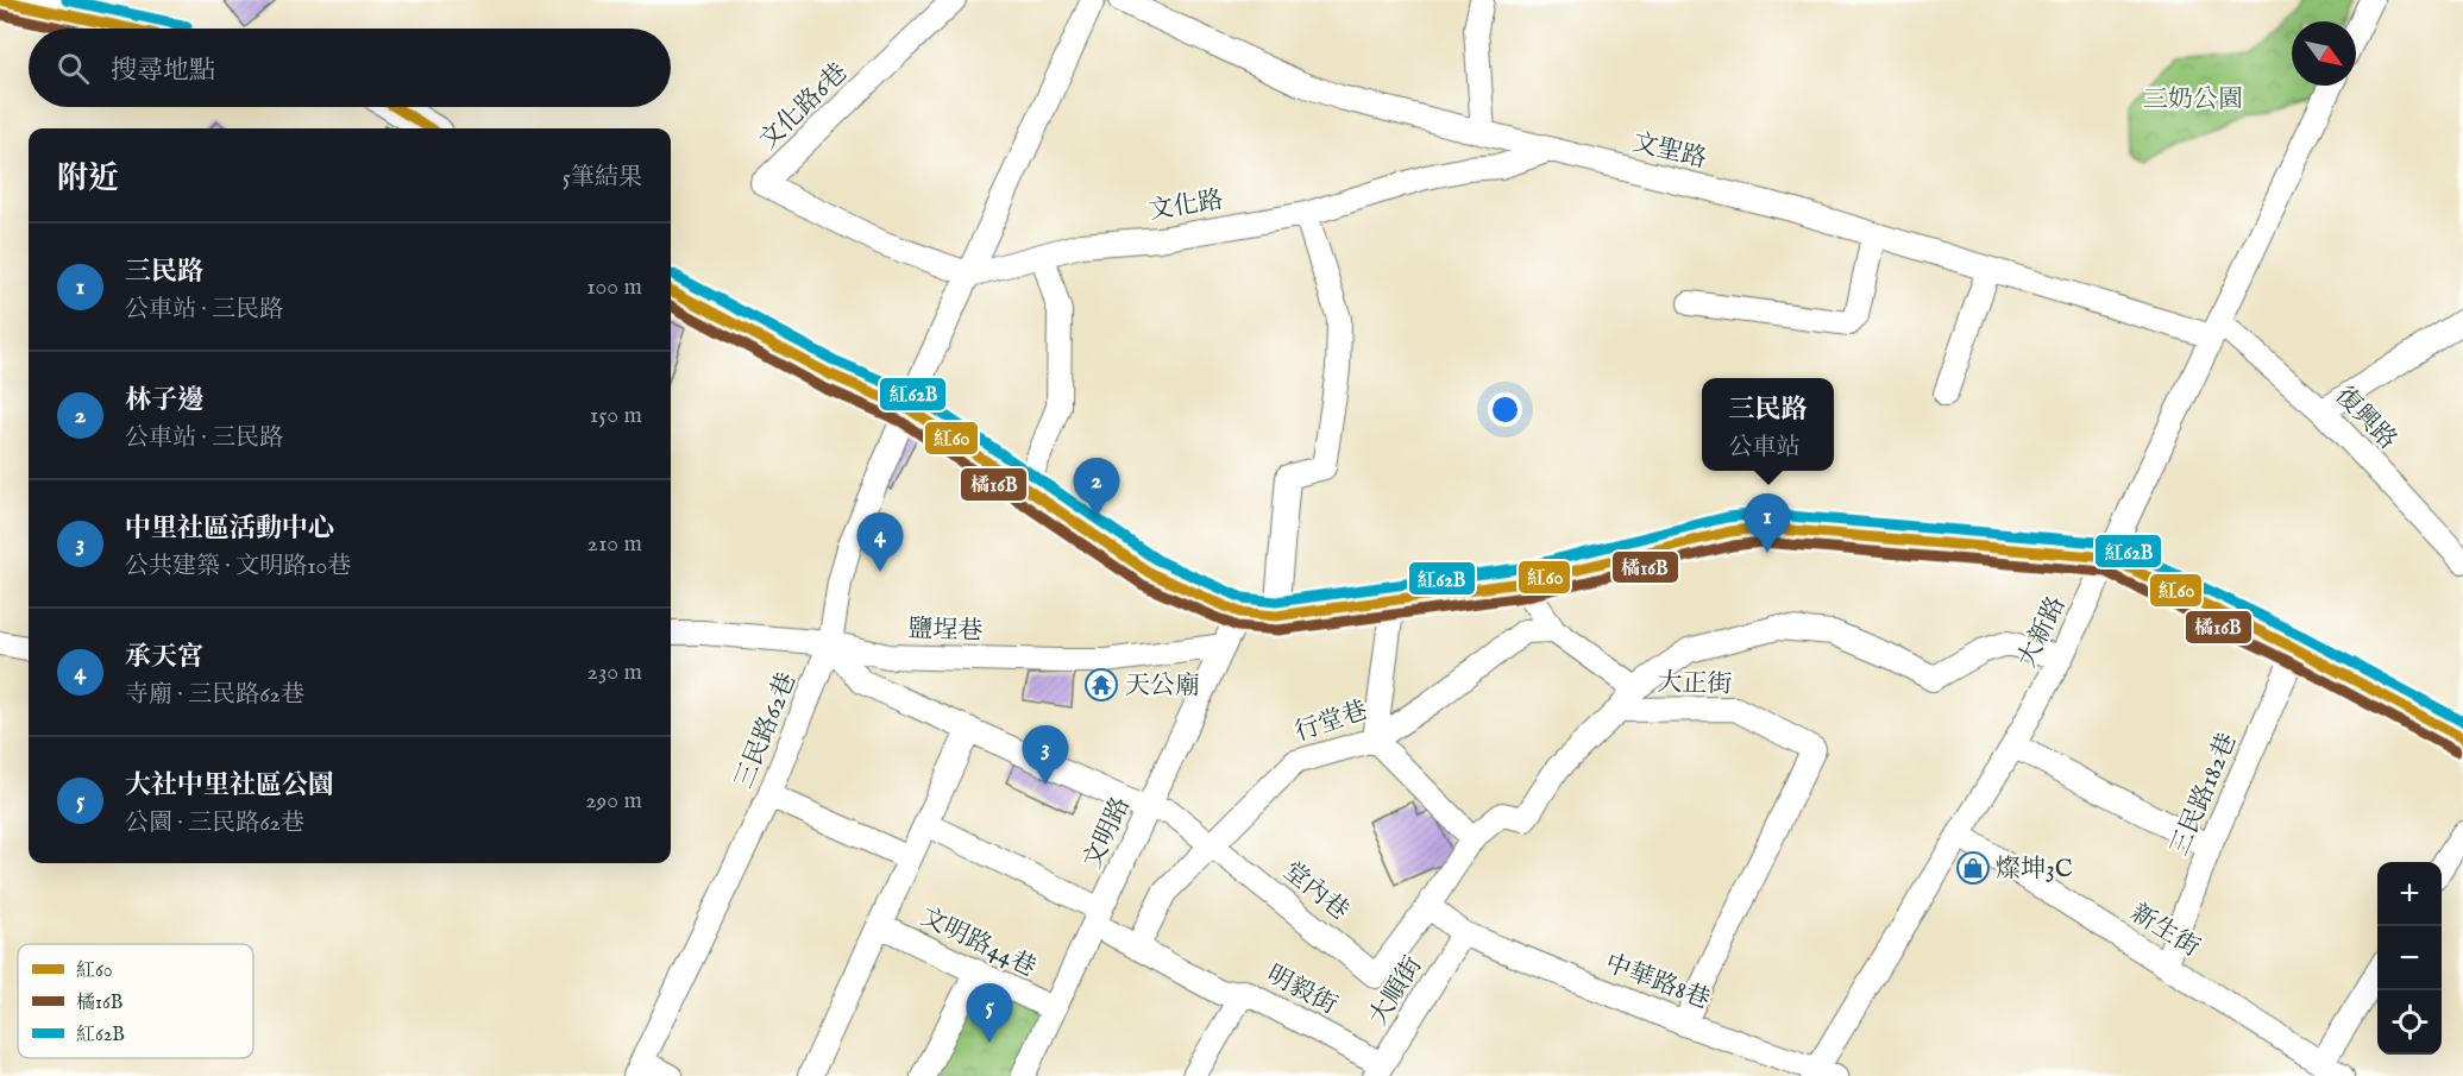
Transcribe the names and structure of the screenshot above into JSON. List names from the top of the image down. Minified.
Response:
{"streets":{"street":["文化路6巷","文聖路","文化路","復興路","鹽埕巷","大新路","大正街","行堂巷","三民路62巷","三民路182巷","文明路","堂內巷","新生街","文明路44巷","中華路8巷","明毅街","大順街"]},"crossings":[["文化路6巷","文化路"],["文聖路","文化路"],["文聖路","復興路"],["文聖路","大新路"],["復興路","大新路"],["鹽埕巷","三民路62巷"],["鹽埕巷","文明路"],["鹽埕巷","堂內巷"],["大新路","新生街"],["大新路","中華路8巷"],["大正街","行堂巷"],["大正街","中華路8巷"],["行堂巷","堂內巷"],["三民路62巷","堂內巷"],["三民路182巷","新生街"],["文明路","堂內巷"],["文明路","文明路44巷"],["堂內巷","中華路8巷"],["中華路8巷","大順街"],["明毅街","大順街"]],"parks":["三奶公園"],"places":{"temple":["天公廟"],"shop":["燦坤3C"]},"lines":["transit line 紅60","transit line 紅62B","transit line 橘16B"],"legend":["紅60","橘16B","紅62B"],"north":"bottom right","page":{"search":"搜尋地點","heading":["附近","5筆結果"],"list":[{"mark":"1","name":"三民路","note":"公車站 · 三民路","value":"100 m"},{"mark":"2","name":"林子邊","note":"公車站 · 三民路","value":"150 m"},{"mark":"3","name":"中里社區活動中心","note":"公共建築 · 文明路10巷","value":"210 m"},{"mark":"4","name":"承天宮","note":"寺廟 · 三民路62巷","value":"230 m"},{"mark":"5","name":"大社中里社區公園","note":"公園 · 三民路62巷","value":"290 m"}],"popup":["三民路","公車站"],"pins":["2","1","4","3","5"],"map_buttons":["+","−"]}}
